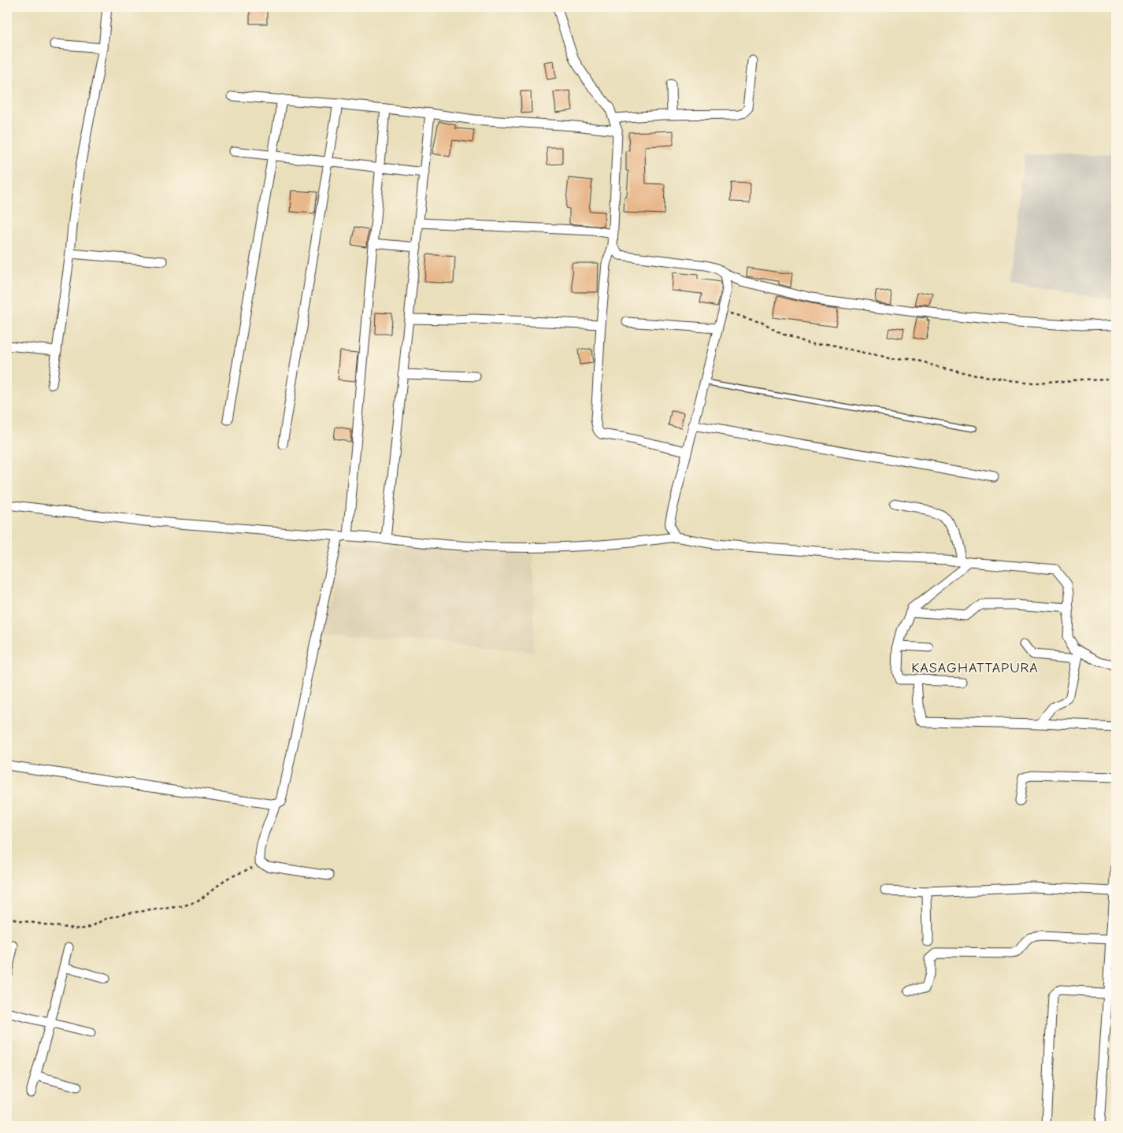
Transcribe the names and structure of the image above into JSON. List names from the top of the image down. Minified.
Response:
{"districts":["KASAGHATTAPURA"]}
